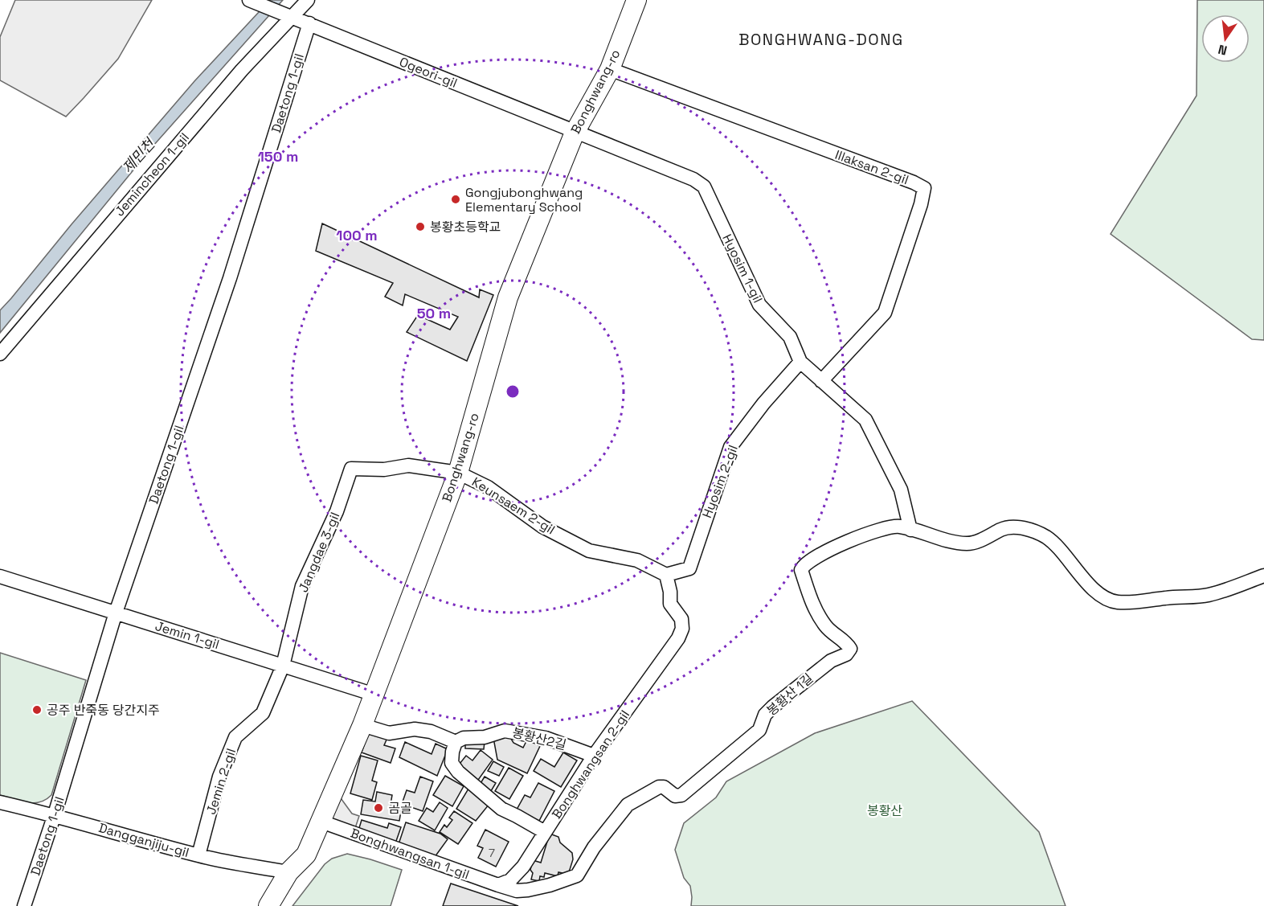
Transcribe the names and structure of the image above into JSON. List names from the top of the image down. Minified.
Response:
{"streets":{"main road":["Bonghwang-ro"],"street":["Ogeori-gil","Daetong 1-gil","Illaksan 2-gil","Jemincheon 1-gil","Hyosim 1-gil","Hyosim 2-gil","Keunsaem 2-gil","Jangdae 3-gil","Jemin 1-gil","봉황산 1길","봉황산2길","Bonghwangsan 2-gil","Jemin 2-gil","Dangganjiju-gil","Bonghwangsan 1-gil"]},"crossings":[["Ogeori-gil","Bonghwang-ro"],["Ogeori-gil","Daetong 1-gil"],["Ogeori-gil","Jemincheon 1-gil"],["Ogeori-gil","Hyosim 1-gil"],["Bonghwang-ro","Illaksan 2-gil"],["Bonghwang-ro","Hyosim 1-gil"],["Bonghwang-ro","Keunsaem 2-gil"],["Bonghwang-ro","Jemin 1-gil"],["Bonghwang-ro","Dangganjiju-gil"],["Bonghwang-ro","Bonghwangsan 1-gil"],["Daetong 1-gil","Jemin 1-gil"],["Daetong 1-gil","Dangganjiju-gil"],["Illaksan 2-gil","Hyosim 1-gil"],["Hyosim 1-gil","Hyosim 2-gil"],["Hyosim 1-gil","봉황산 1길"],["Hyosim 2-gil","Keunsaem 2-gil"],["Hyosim 2-gil","Bonghwangsan 2-gil"],["Keunsaem 2-gil","Jangdae 3-gil"],["Keunsaem 2-gil","Bonghwangsan 2-gil"],["Jangdae 3-gil","Jemin 1-gil"],["Jangdae 3-gil","Jemin 2-gil"],["Jemin 1-gil","Jemin 2-gil"],["봉황산 1길","Bonghwangsan 2-gil"],["봉황산 1길","Bonghwangsan 1-gil"],["봉황산2길","Bonghwangsan 2-gil"],["Bonghwangsan 2-gil","Bonghwangsan 1-gil"],["Jemin 2-gil","Dangganjiju-gil"]],"districts":["BONGHWANG-DONG"],"water":["제민천"],"parks":["봉황산"],"places":["Gongjubonghwang Elementary School","봉황초등학교","공주 반죽동 당간지주","곰골"],"house_numbers":["7"],"north":"bottom","rings":["150 m","100 m","50 m"]}
